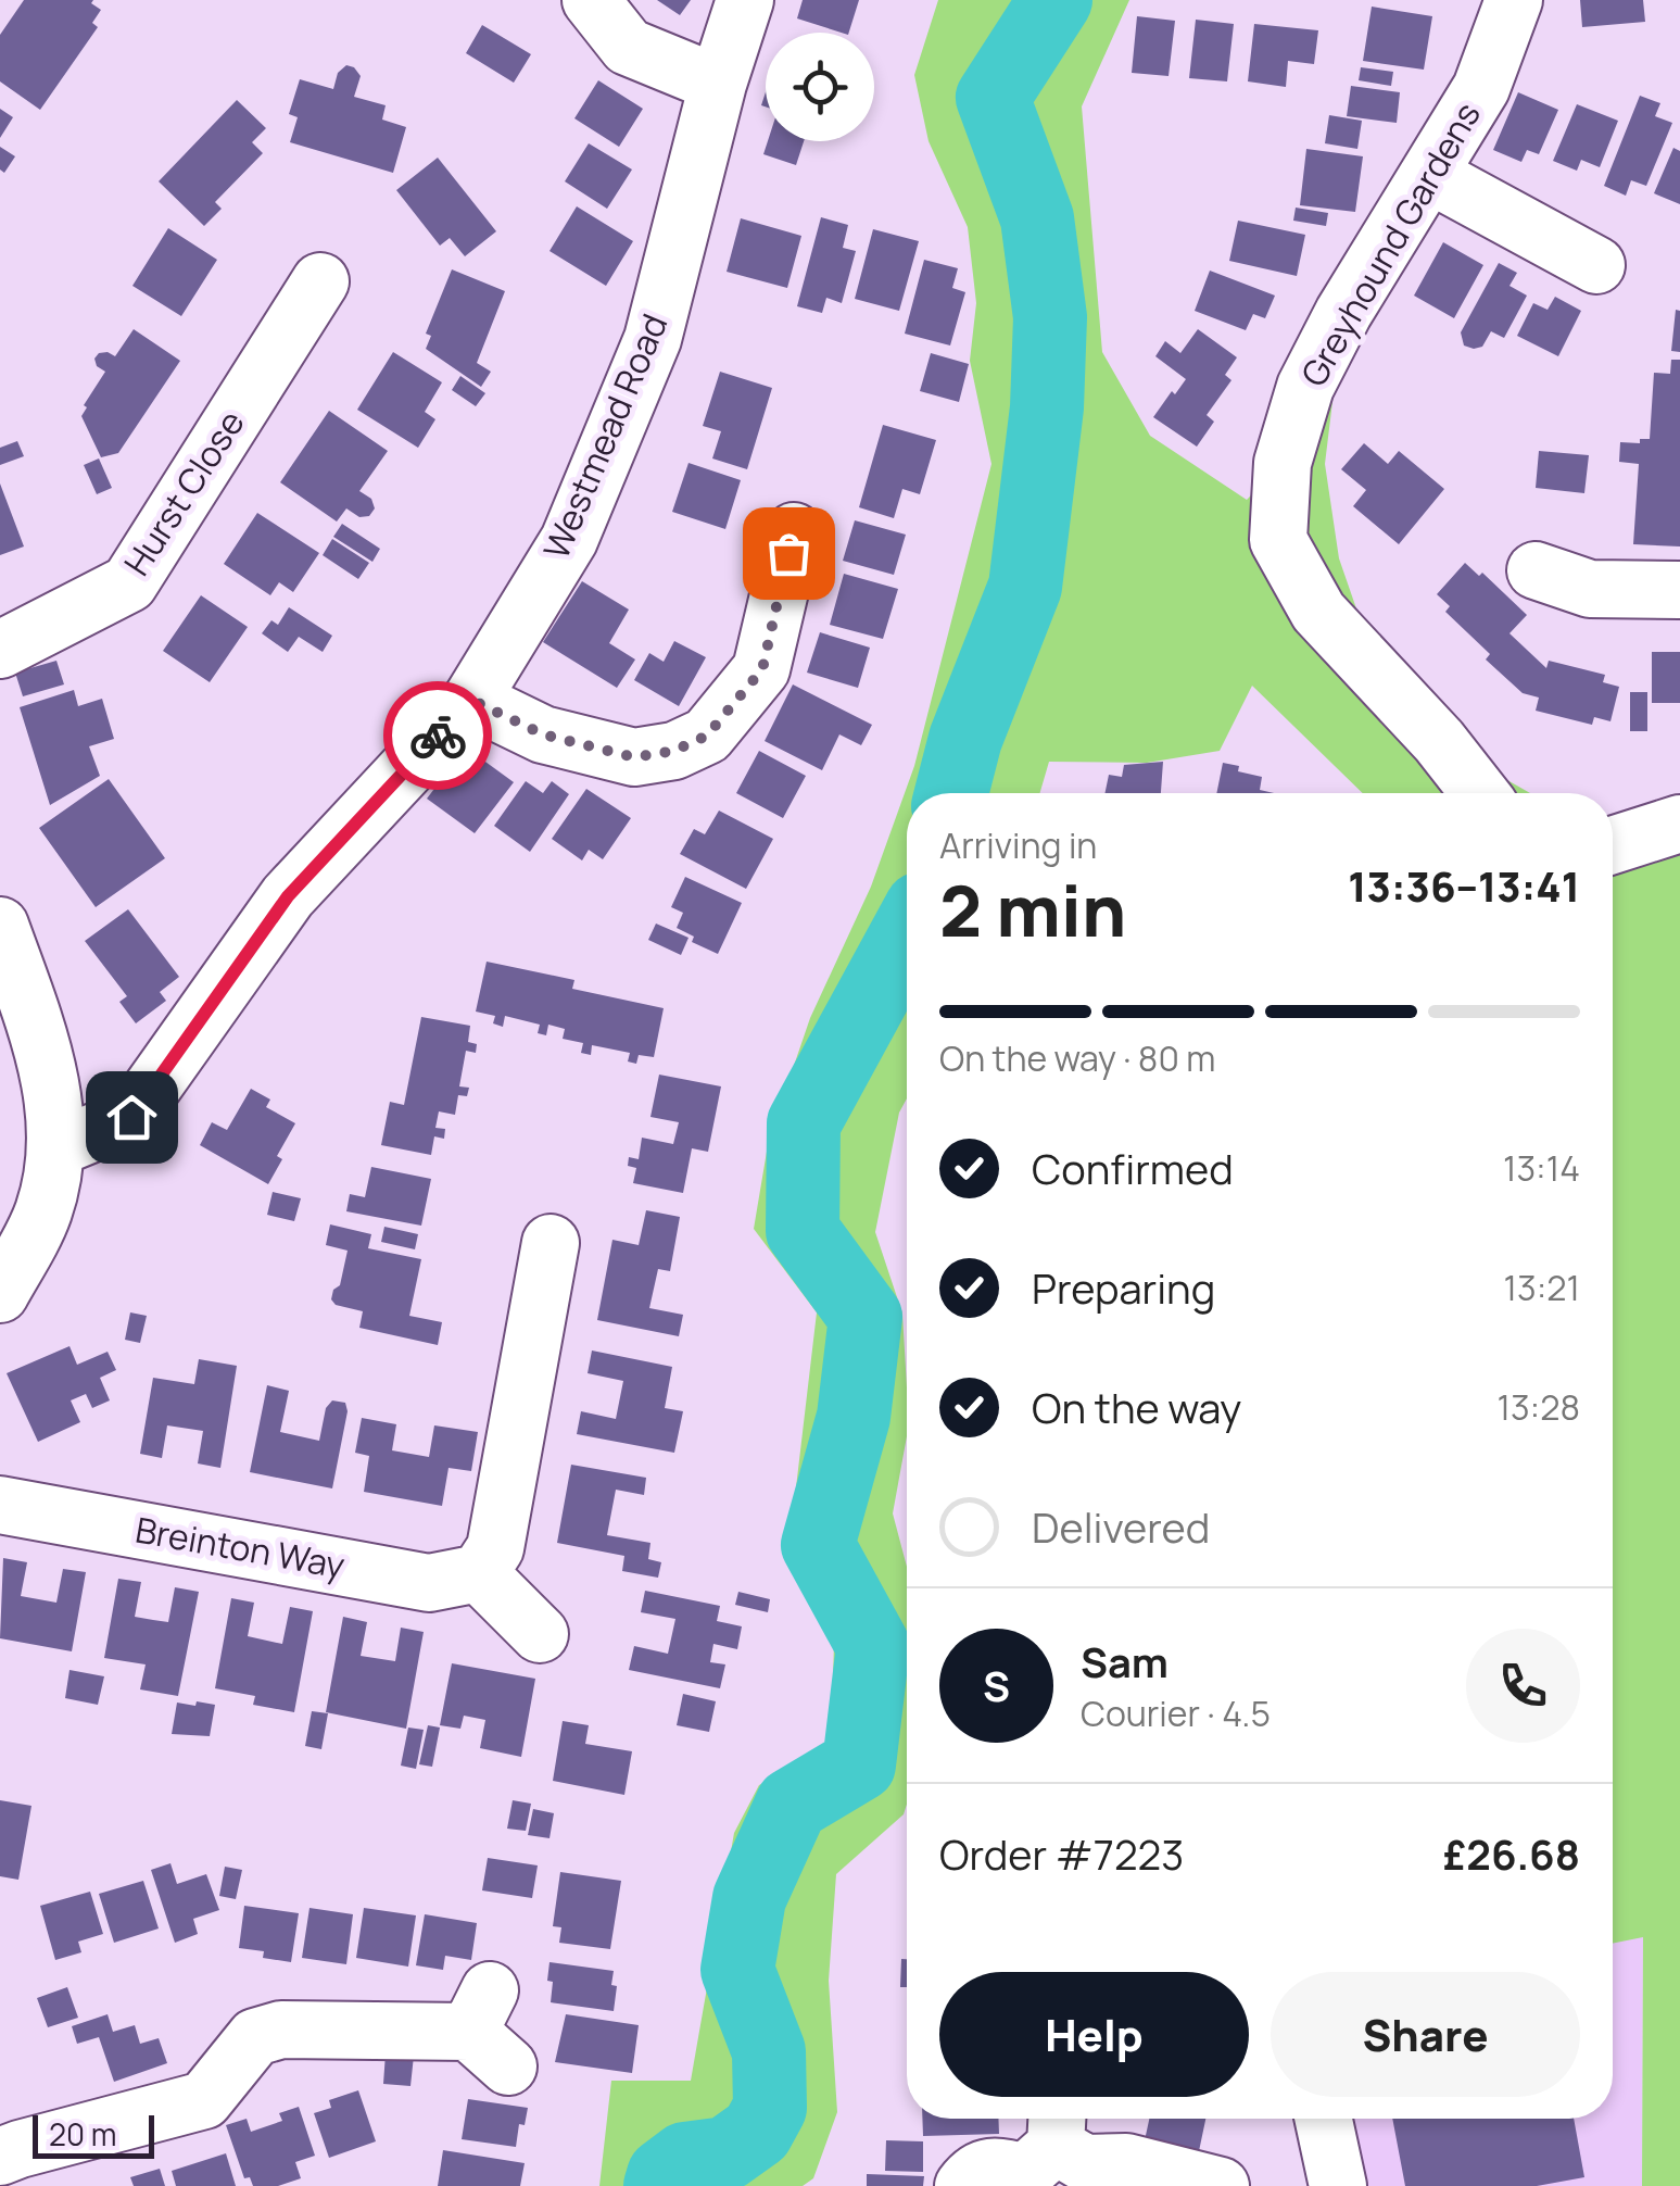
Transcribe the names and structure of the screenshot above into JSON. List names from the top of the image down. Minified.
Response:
{"streets":{"street":["Greyhound Gardens","Westmead Road","Hurst Close","Breinton Way"]},"scale_bar":"20 m","page":{"heading":["2 min","Arriving in","13:36–13:41"],"panel":["Sam","Courier · 4.5","Order #7223","£26.68"],"bar":"On the way · 80 m","list":[["Confirmed","13:14"],["Preparing","13:21"],["On the way","13:28"],"Delivered"],"round":"S","buttons":["Help","Share"],"scale":"20 m"}}
